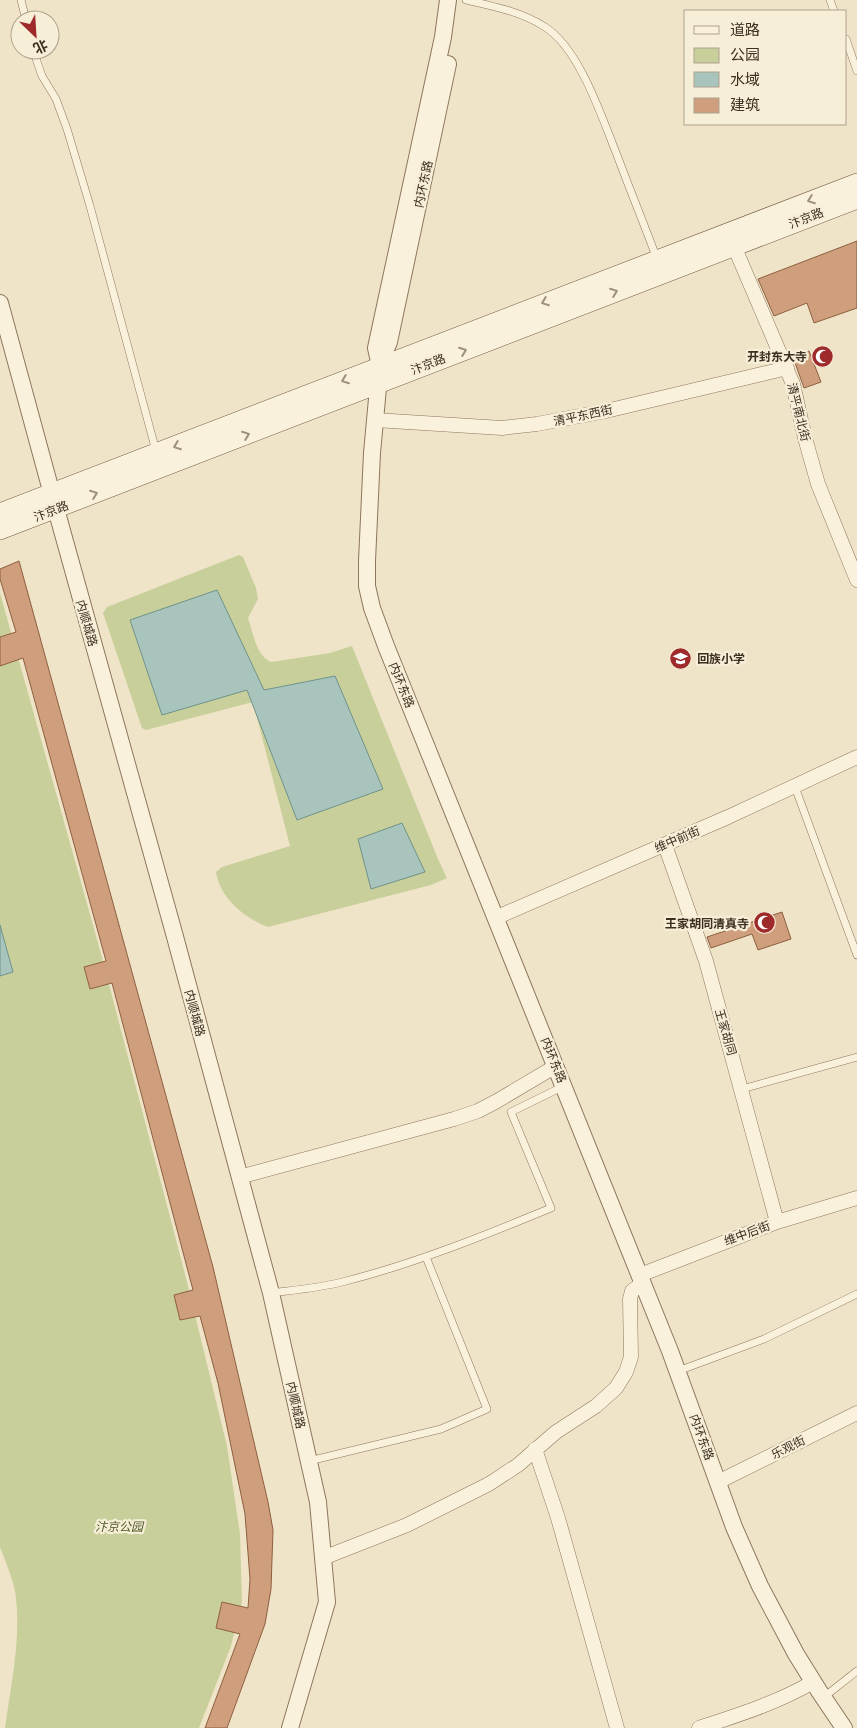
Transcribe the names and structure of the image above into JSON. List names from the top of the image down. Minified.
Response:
{"streets":{"main road":["汴京路"],"street":["内环东路","清平南北街","清平东西街","内顺城路","维中前街","王家胡同","维中后街","乐观街"]},"crossings":[["内环东路","汴京路"],["内环东路","清平东西街"],["内环东路","维中前街"],["内环东路","维中后街"],["内环东路","乐观街"],["汴京路","清平南北街"],["汴京路","内顺城路"],["清平南北街","清平东西街"],["维中前街","王家胡同"],["王家胡同","维中后街"]],"parks":["汴京公园"],"places":{"mosque":["开封东大寺","王家胡同清真寺"],"school or university":["回族小学"]},"legend":["道路","公园","水域","建筑"],"north":"bottom right"}
